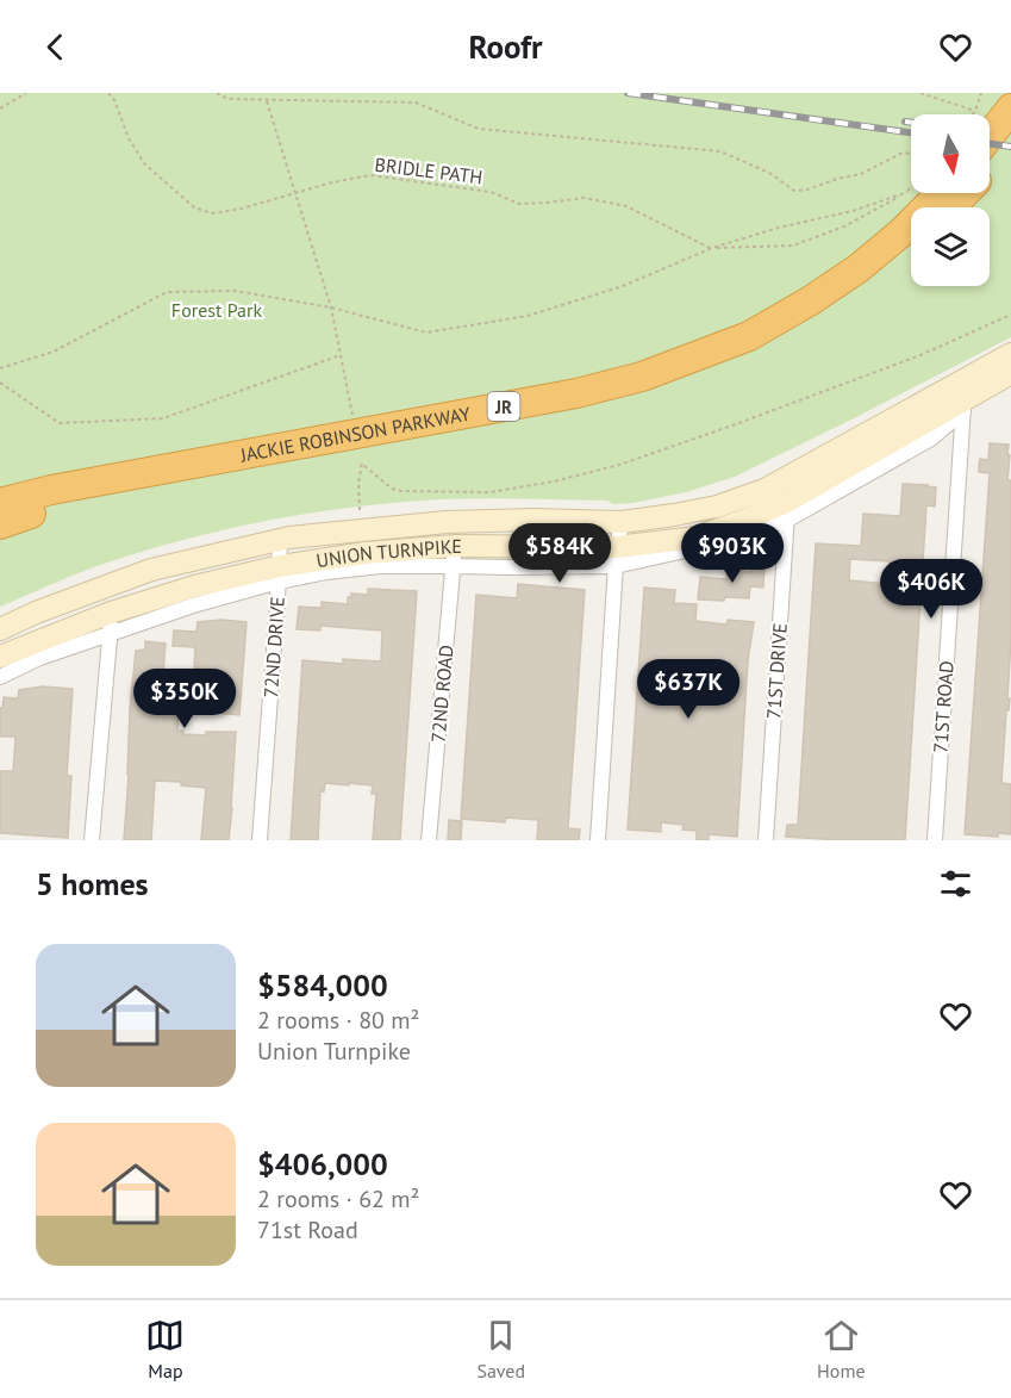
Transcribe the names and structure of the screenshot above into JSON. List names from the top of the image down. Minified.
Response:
{"streets":{"highway":["JR","JACKIE ROBINSON PARKWAY"],"main road":["UNION TURNPIKE"],"street":["72ND DRIVE","71ST DRIVE","72ND ROAD","71ST ROAD"],"path":["BRIDLE PATH"]},"crossings":[["UNION TURNPIKE","72ND DRIVE"],["UNION TURNPIKE","71ST DRIVE"],["UNION TURNPIKE","72ND ROAD"],["UNION TURNPIKE","71ST ROAD"]],"parks":["Forest Park"],"north":"bottom","page":{"header":"Roofr","price":["$584K","$903K","$406K","$637K","$350K"],"heading":"5 homes","list":[{"name":"$584,000","note":"2 rooms · 80 m² · Union Turnpike"},{"name":"$406,000","note":"2 rooms · 62 m² · 71st Road"}],"tabs":["Map","Saved","Home"]}}
